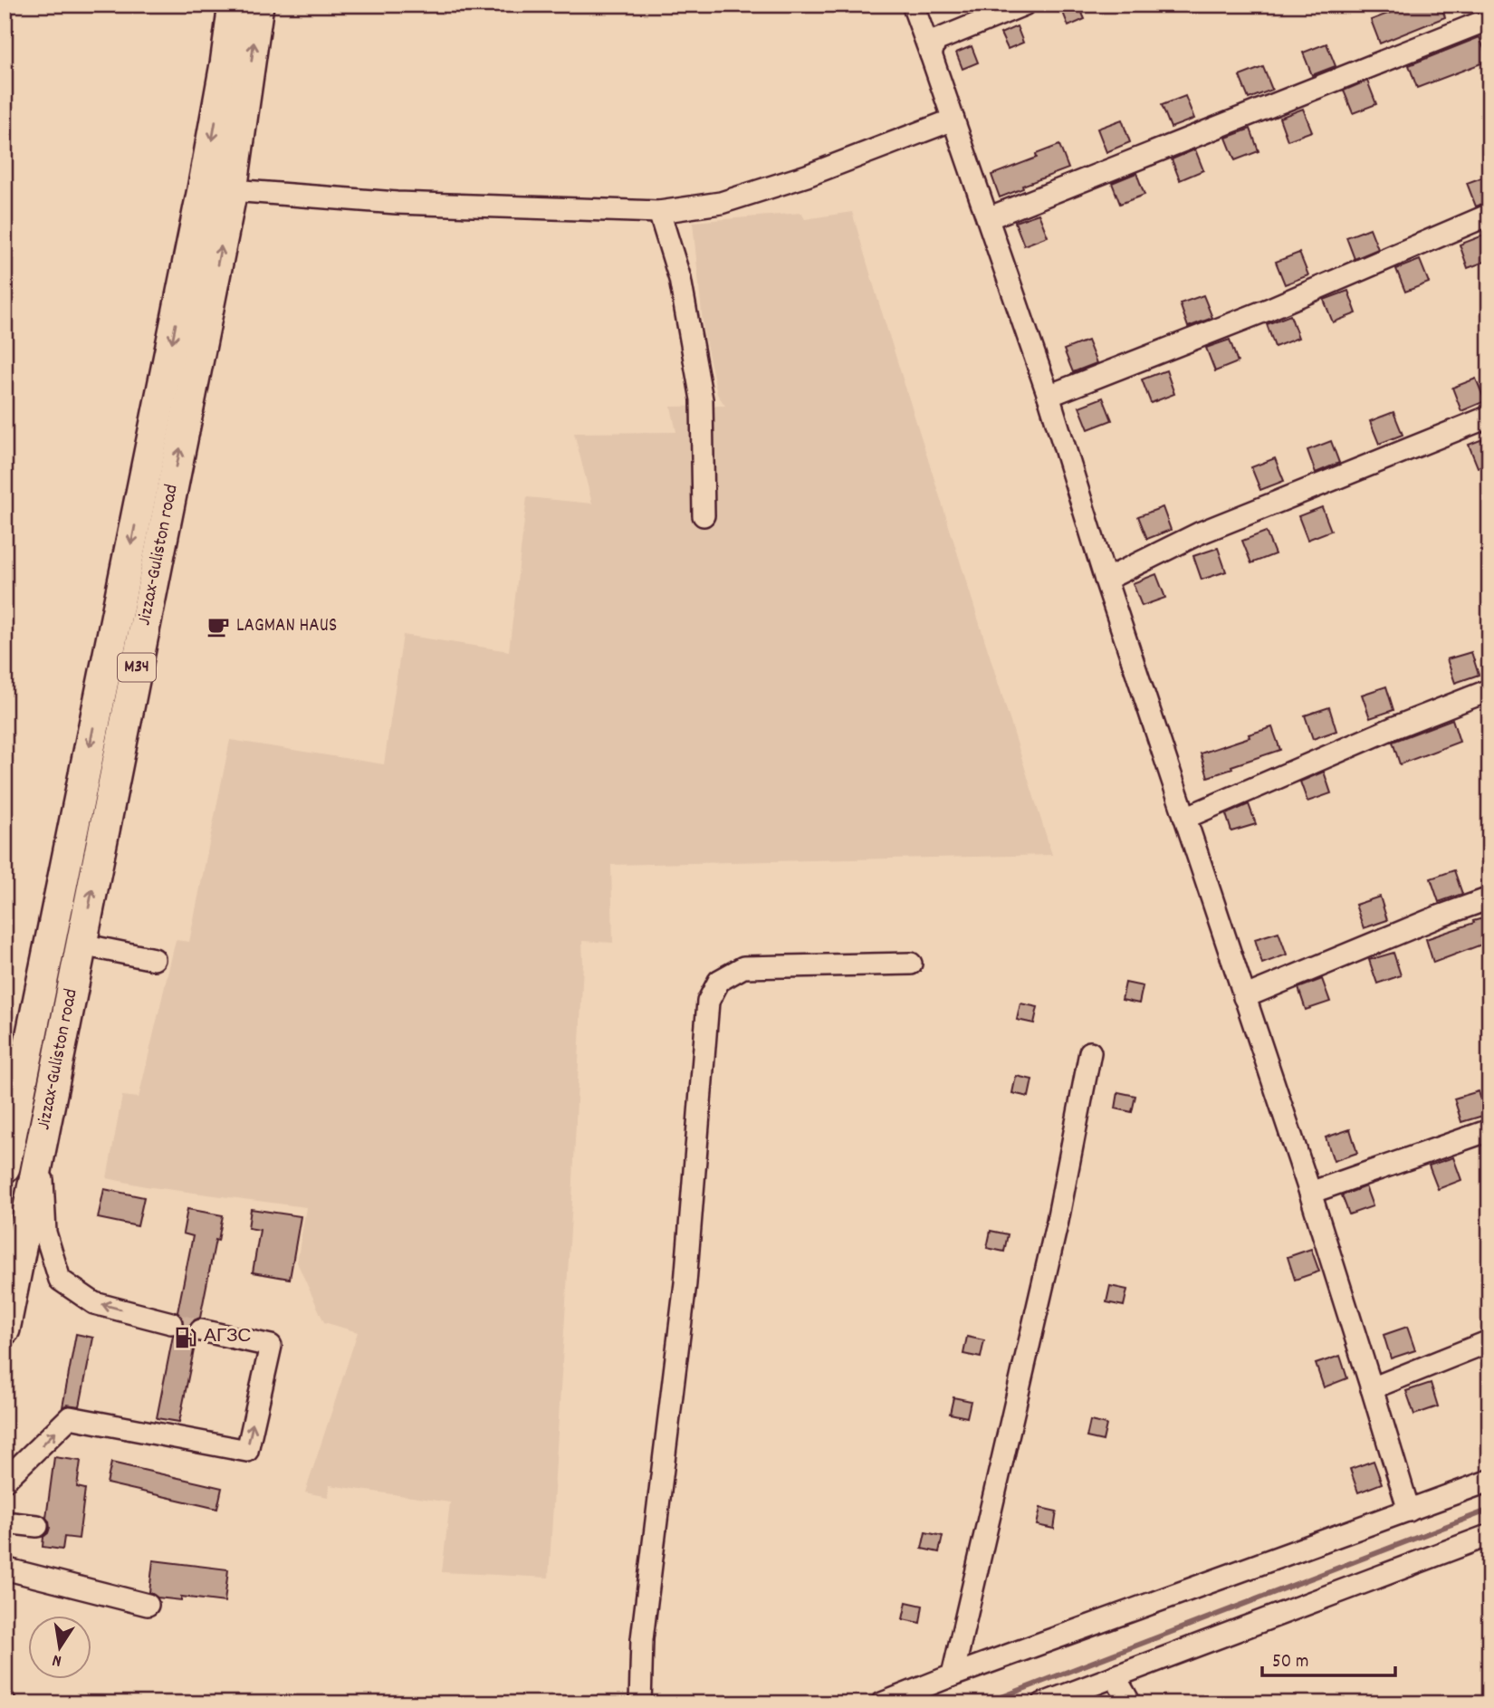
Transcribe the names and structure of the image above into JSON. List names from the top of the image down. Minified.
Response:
{"streets":{"highway":["Jizzax-Guliston road","M34"]},"places":{"cafe":["LAGMAN HAUS"],"fuel station":["АГЗС"]},"scale_bar":"50 m","north":"bottom"}
